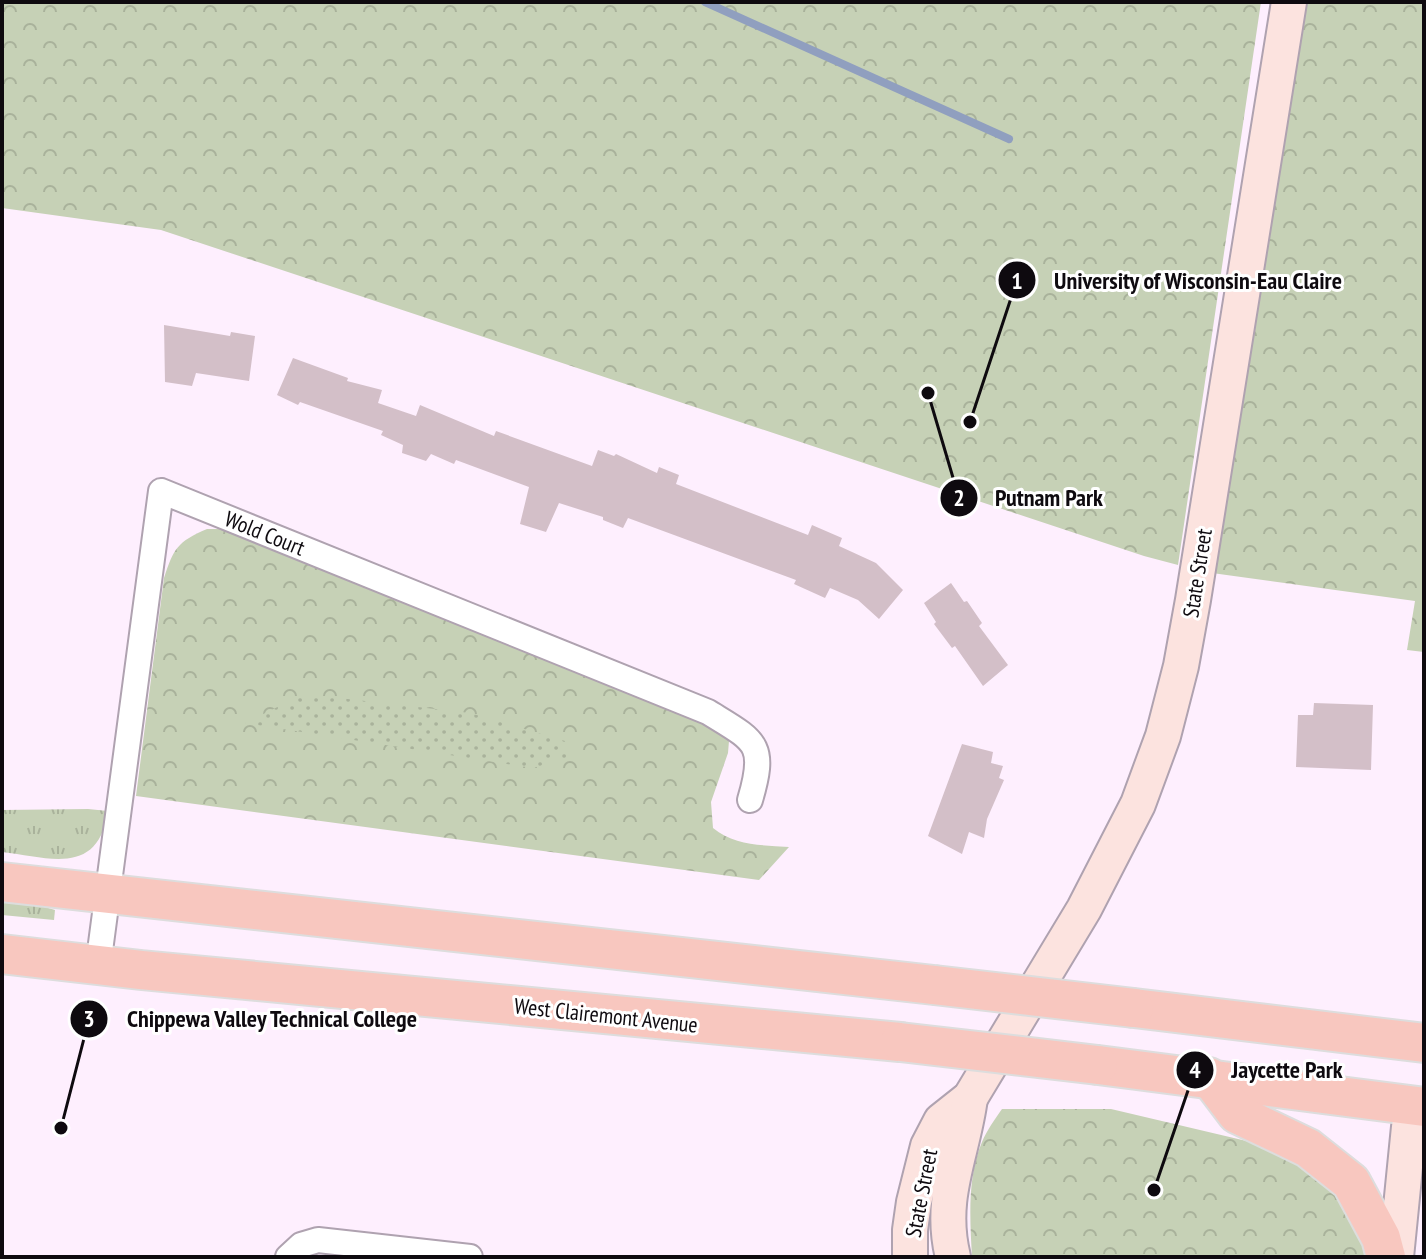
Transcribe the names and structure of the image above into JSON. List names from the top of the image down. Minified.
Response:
{"streets":{"main road":["State Street","West Clairemont Avenue"],"street":["Wold Court"]},"crossings":[["Wold Court","West Clairemont Avenue"]],"places":["Putnam Park","University of Wisconsin-Eau Claire","Chippewa Valley Technical College","Jaycette Park"]}
